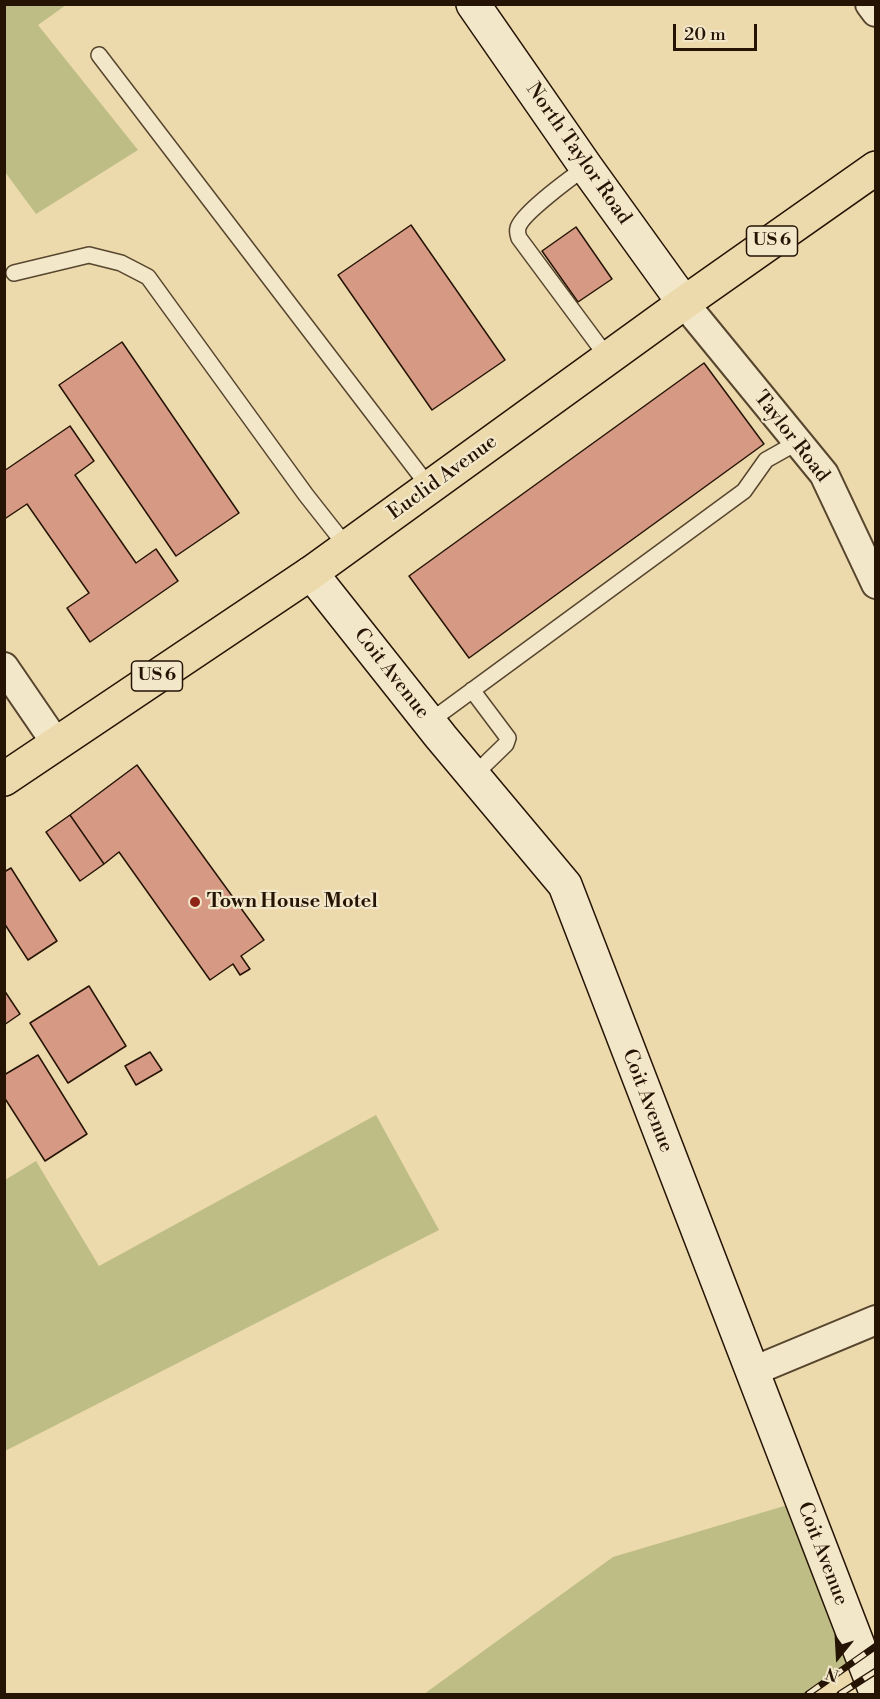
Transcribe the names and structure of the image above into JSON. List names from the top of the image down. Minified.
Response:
{"streets":{"main road":["US 6","Euclid Avenue"],"street":["North Taylor Road","Taylor Road","Coit Avenue"]},"crossings":[["North Taylor Road","Taylor Road"],["North Taylor Road","Euclid Avenue"],["Taylor Road","Euclid Avenue"],["Euclid Avenue","Coit Avenue"]],"places":["Town House Motel"],"scale_bar":"20 m","north":"bottom"}
